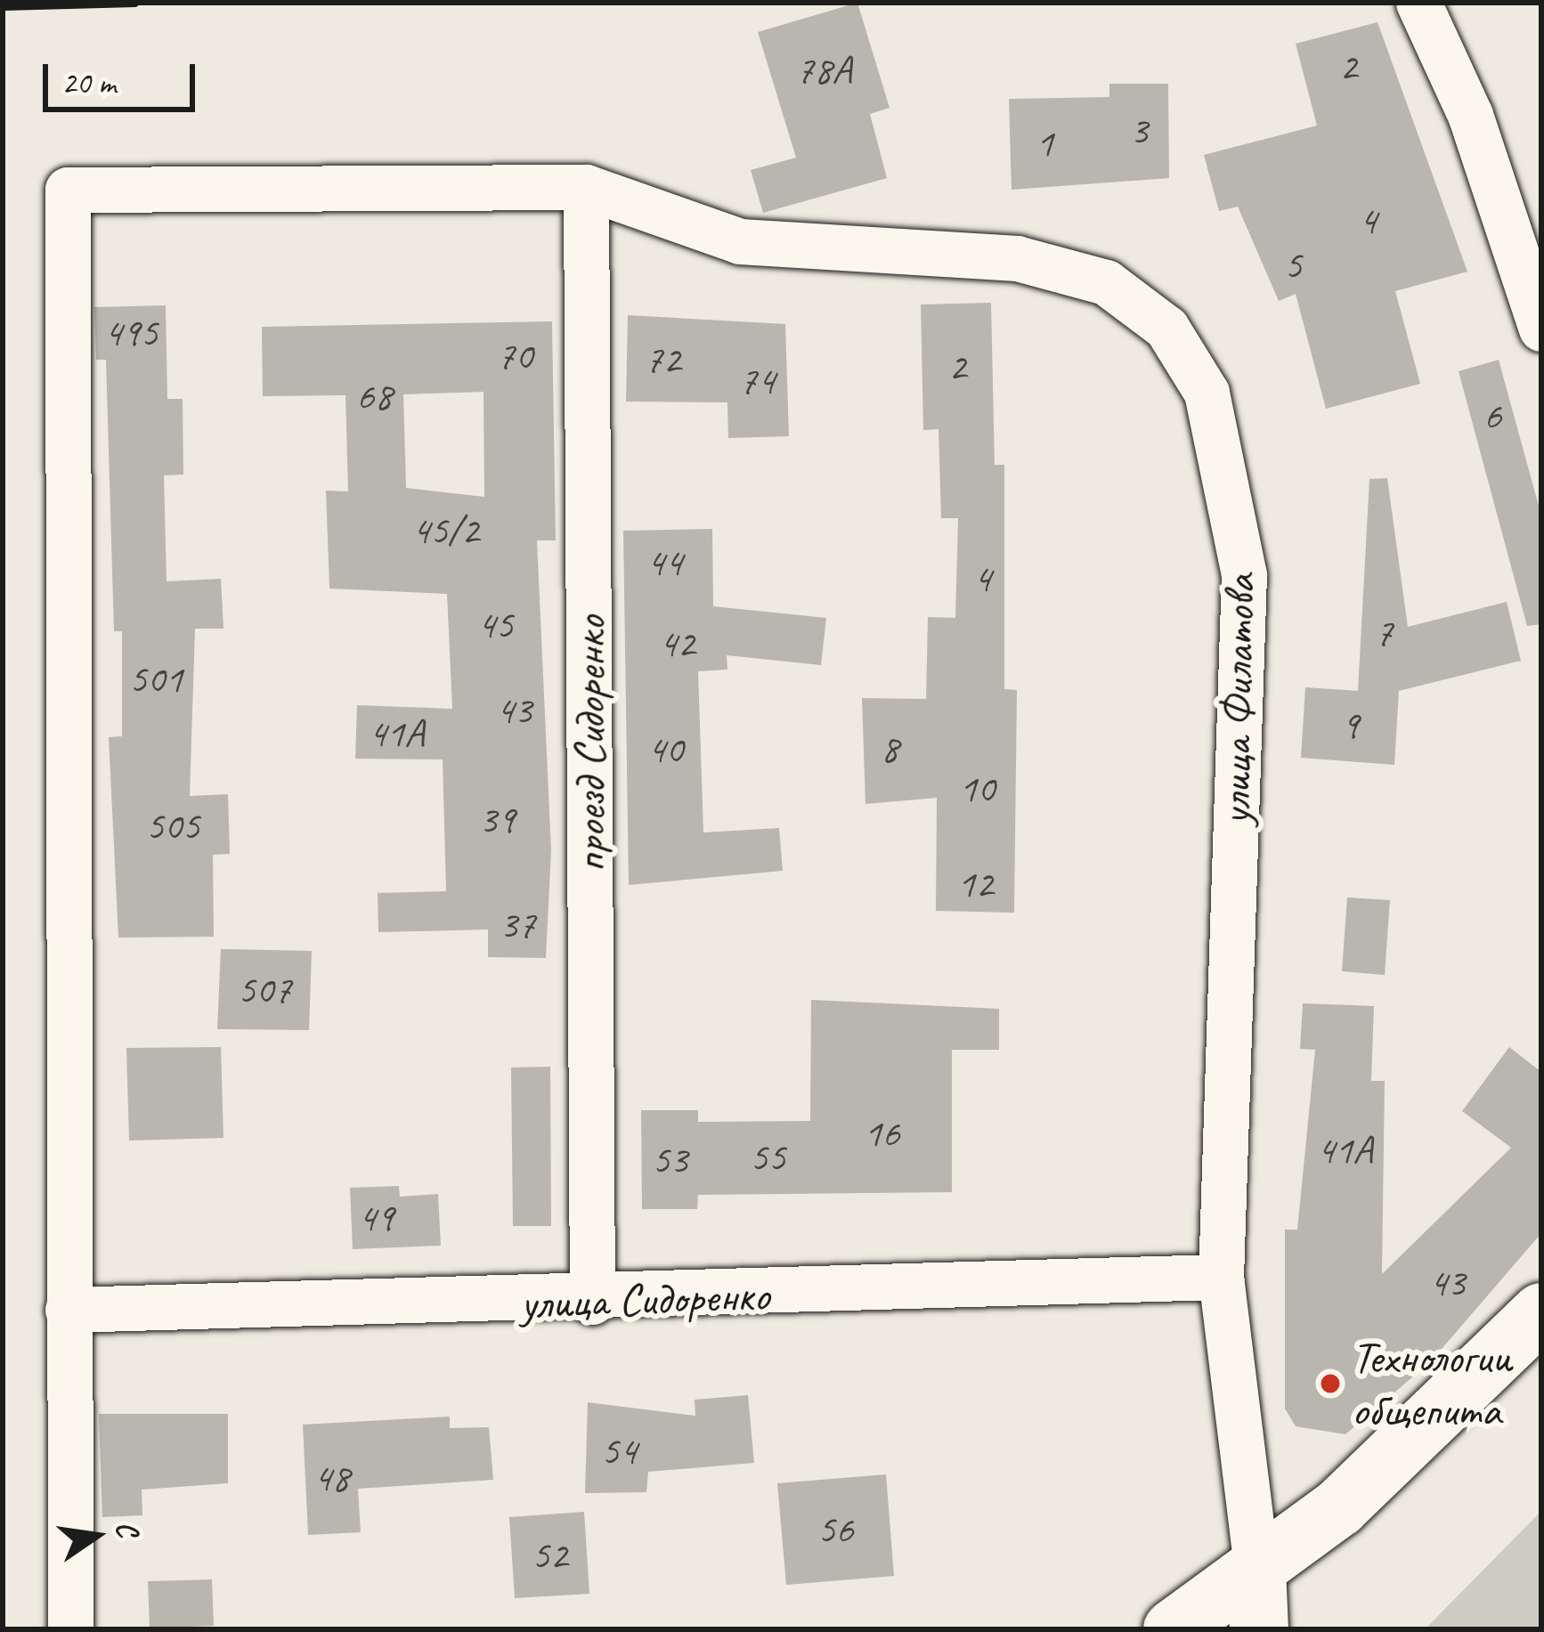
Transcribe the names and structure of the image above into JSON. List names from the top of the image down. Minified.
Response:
{"streets":{"street":["улица Филатова","проезд Сидоренко","улица Сидоренко"]},"crossings":[["улица Филатова","проезд Сидоренко"],["улица Филатова","улица Сидоренко"],["проезд Сидоренко","улица Сидоренко"]],"places":["Технологии общепита"],"house_numbers":["2","78А","3","1","4","5","495","70","72","2","74","68","6","45/2","44","4","45","7","42","501","43","9","41А","8","40","10","39","505","12","37","507","16","41А","55","53","49","43","54","48","56","52"],"scale_bar":"20 m","north":"right"}
